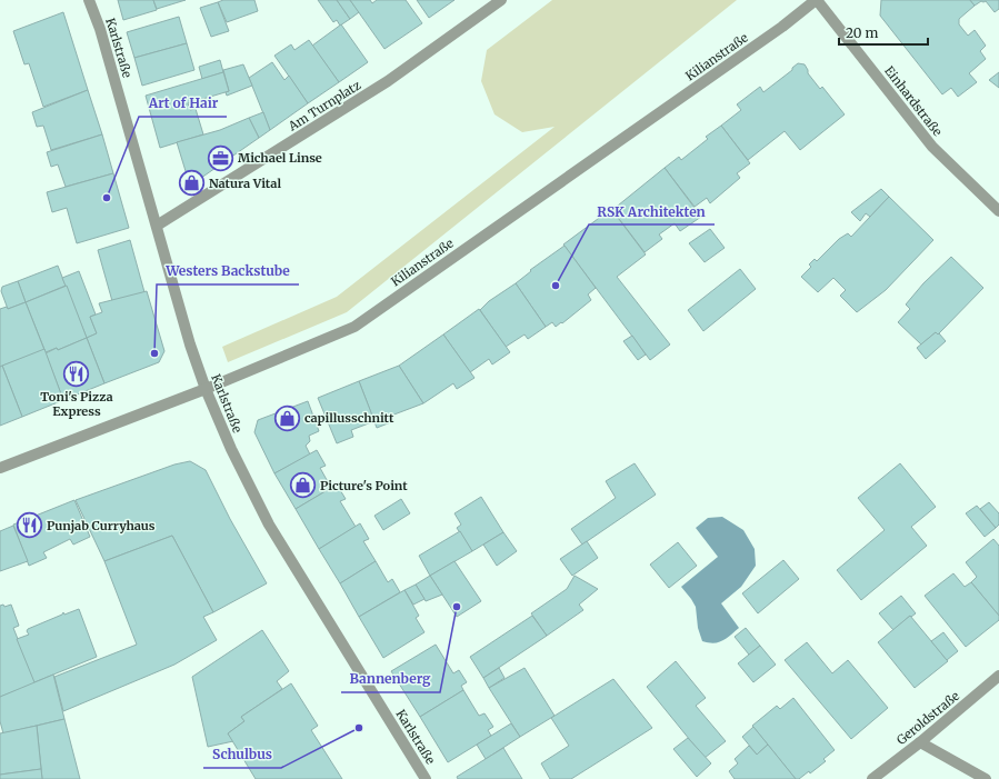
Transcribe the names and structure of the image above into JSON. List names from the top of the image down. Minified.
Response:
{"streets":{"street":["Karlstraße","Kilianstraße","Einhardstraße","Am Turnplatz","Geroldstraße"]},"crossings":[["Karlstraße","Kilianstraße"],["Karlstraße","Am Turnplatz"],["Kilianstraße","Einhardstraße"]],"places":{"office":["Michael Linse"],"shop":["Natura Vital","capillusschnitt","Picture's Point"],"other":["Art of Hair","RSK Architekten","Westers Backstube","Bannenberg","Schulbus"],"restaurant":["Toni's Pizza Express","Punjab Curryhaus"]},"scale_bar":"20 m"}
